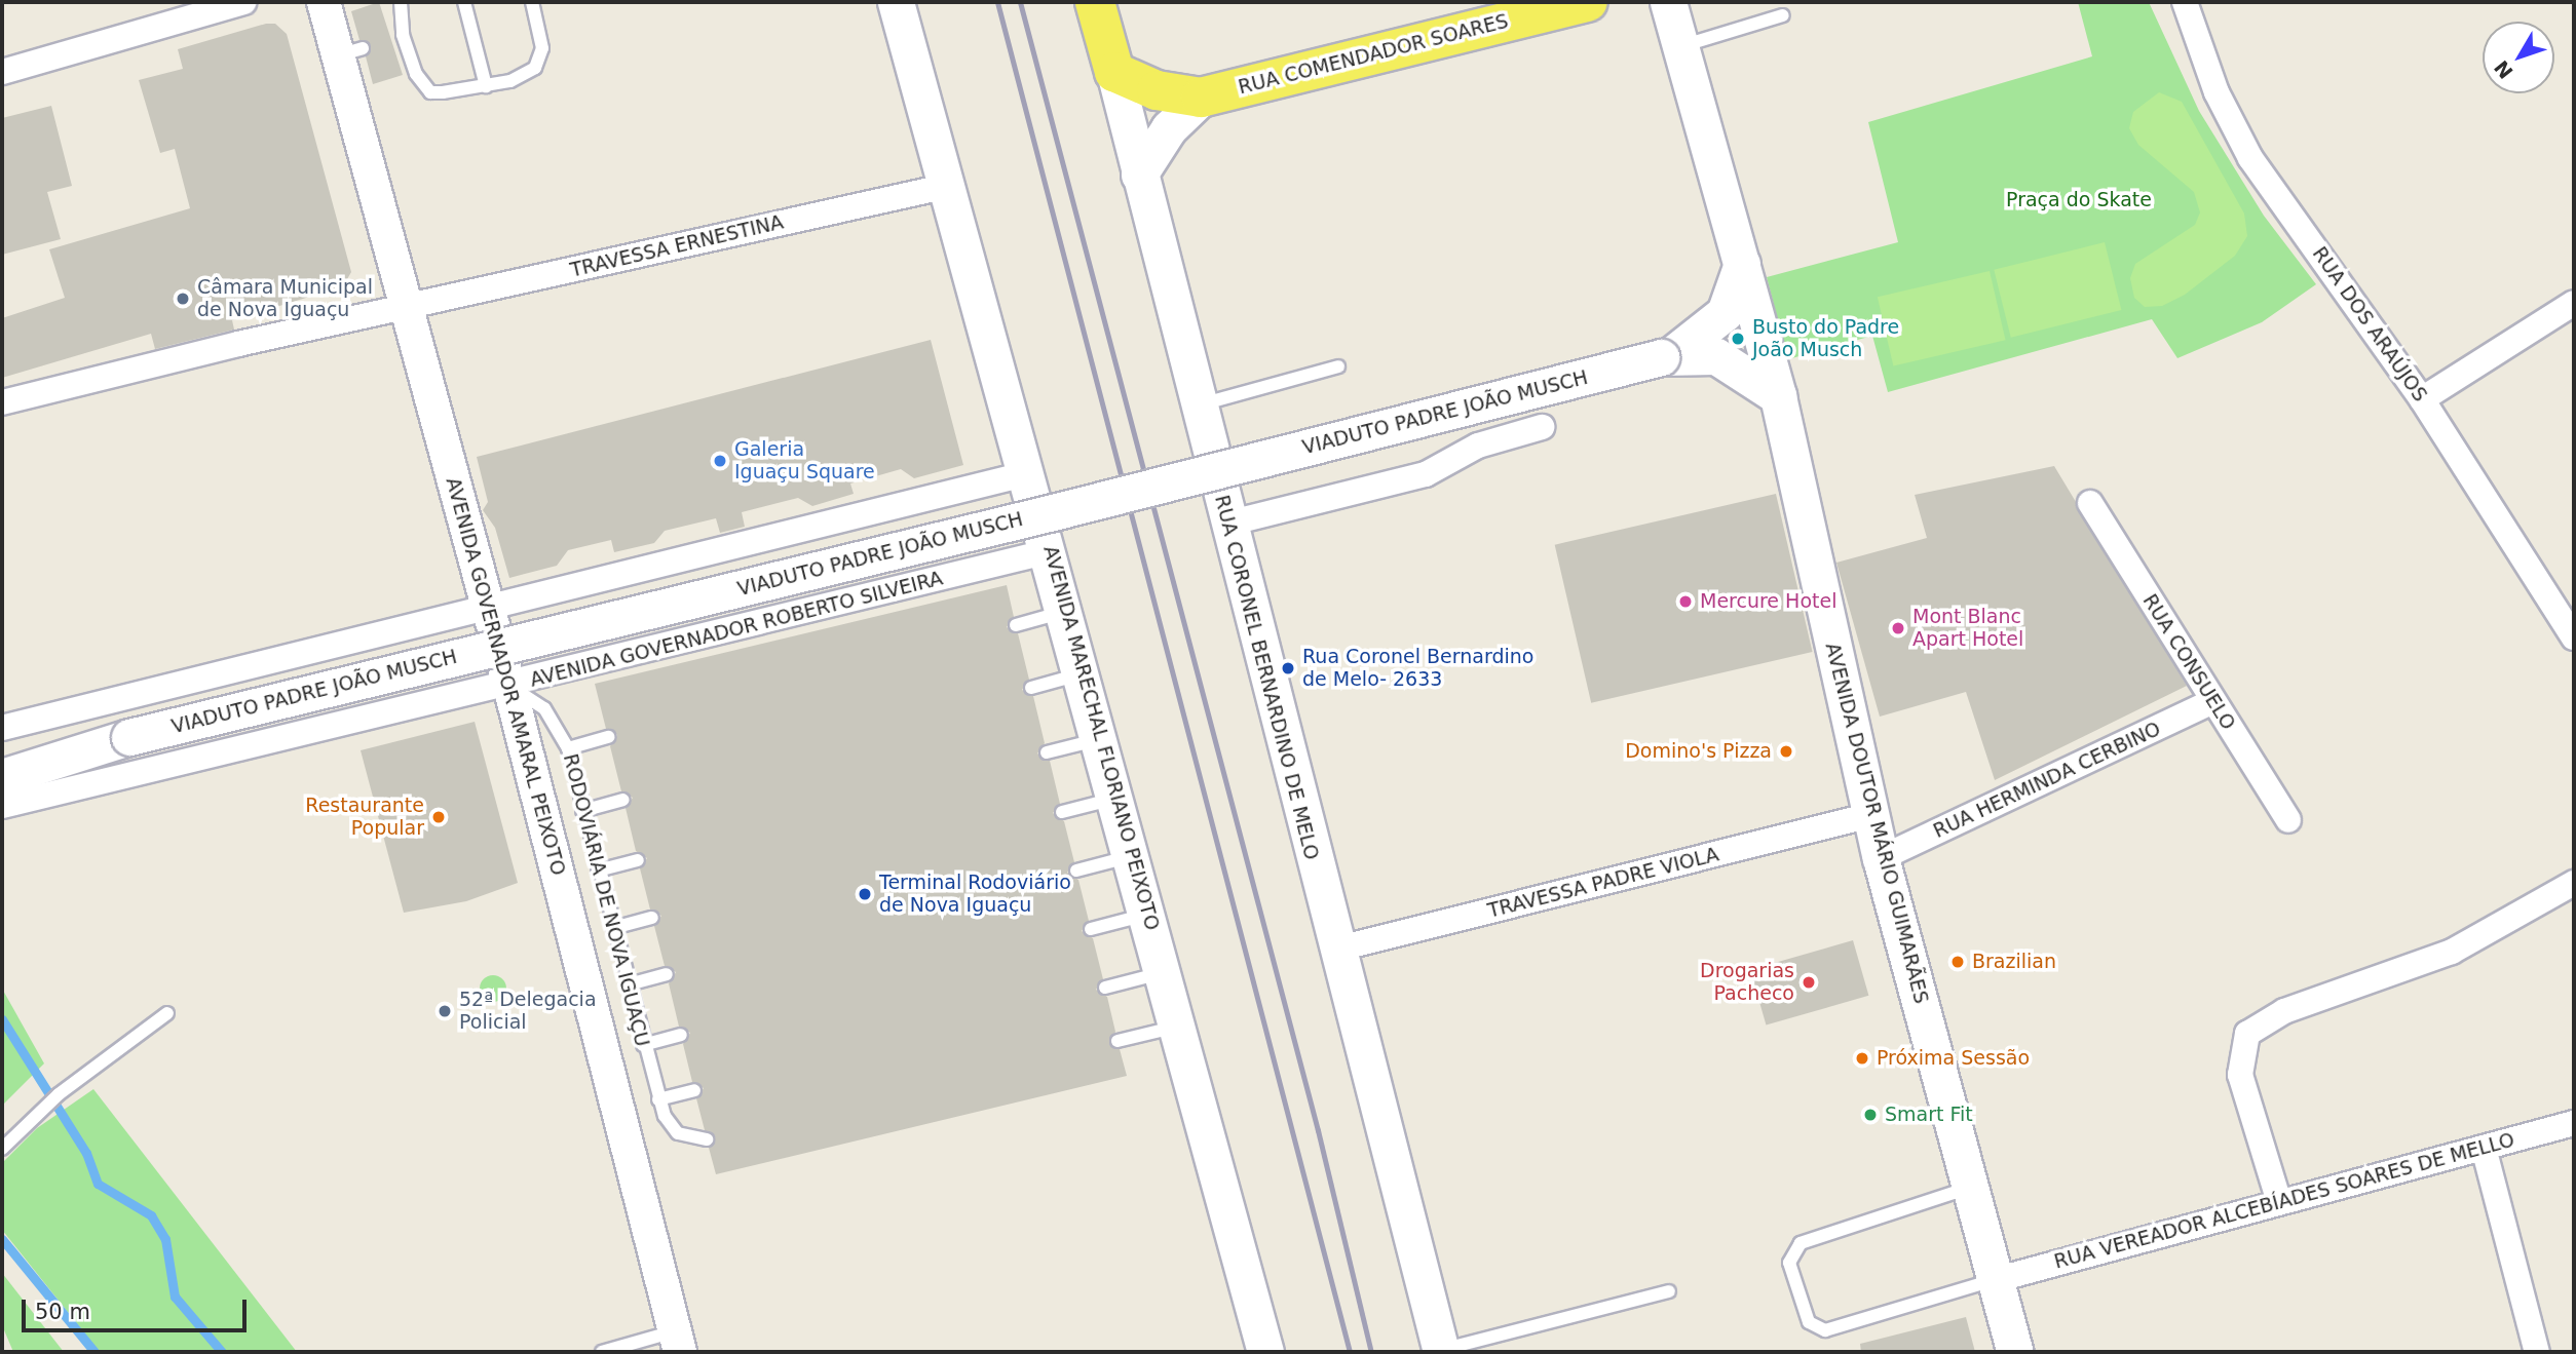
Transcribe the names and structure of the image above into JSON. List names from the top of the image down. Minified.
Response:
{"streets":{"main road":["RUA COMENDADOR SOARES","VIADUTO PADRE JOÃO MUSCH","RUA CORONEL BERNARDINO DE MELO","AVENIDA MARECHAL FLORIANO PEIXOTO","AVENIDA DOUTOR MÁRIO GUIMARÃES"],"street":["TRAVESSA ERNESTINA","RUA DOS ARAÚJOS","AVENIDA GOVERNADOR ROBERTO SILVEIRA","RUA CONSUELO","AVENIDA GOVERNADOR AMARAL PEIXOTO","RUA HERMINDA CERBINO","TRAVESSA PADRE VIOLA","RUA VEREADOR ALCEBÍADES SOARES DE MELLO"],"lane":["RODOVIÁRIA DE NOVA IGUAÇU"]},"crossings":[["RUA COMENDADOR SOARES","RUA CORONEL BERNARDINO DE MELO"],["TRAVESSA ERNESTINA","AVENIDA GOVERNADOR AMARAL PEIXOTO"],["TRAVESSA ERNESTINA","AVENIDA MARECHAL FLORIANO PEIXOTO"],["VIADUTO PADRE JOÃO MUSCH","AVENIDA DOUTOR MÁRIO GUIMARÃES"],["AVENIDA GOVERNADOR ROBERTO SILVEIRA","AVENIDA GOVERNADOR AMARAL PEIXOTO"],["AVENIDA GOVERNADOR ROBERTO SILVEIRA","AVENIDA MARECHAL FLORIANO PEIXOTO"],["AVENIDA GOVERNADOR ROBERTO SILVEIRA","RODOVIÁRIA DE NOVA IGUAÇU"],["RUA CONSUELO","RUA HERMINDA CERBINO"],["AVENIDA GOVERNADOR AMARAL PEIXOTO","RODOVIÁRIA DE NOVA IGUAÇU"],["RUA CORONEL BERNARDINO DE MELO","TRAVESSA PADRE VIOLA"],["RUA HERMINDA CERBINO","AVENIDA DOUTOR MÁRIO GUIMARÃES"],["AVENIDA DOUTOR MÁRIO GUIMARÃES","TRAVESSA PADRE VIOLA"],["AVENIDA DOUTOR MÁRIO GUIMARÃES","RUA VEREADOR ALCEBÍADES SOARES DE MELLO"]],"parks":["Praça do Skate"],"places":["Câmara Municipal de Nova Iguaçu","Busto do Padre João Musch","Galeria Iguaçu Square","Mercure Hotel","Mont Blanc Apart Hotel","Rua Coronel Bernardino de Melo- 2633","Domino's Pizza","Restaurante Popular","Terminal Rodoviário de Nova Iguaçu","Brazilian","Drogarias Pacheco","52ª Delegacia Policial","Próxima Sessão","Smart Fit"],"scale_bar":"50 m","north":"bottom left"}
